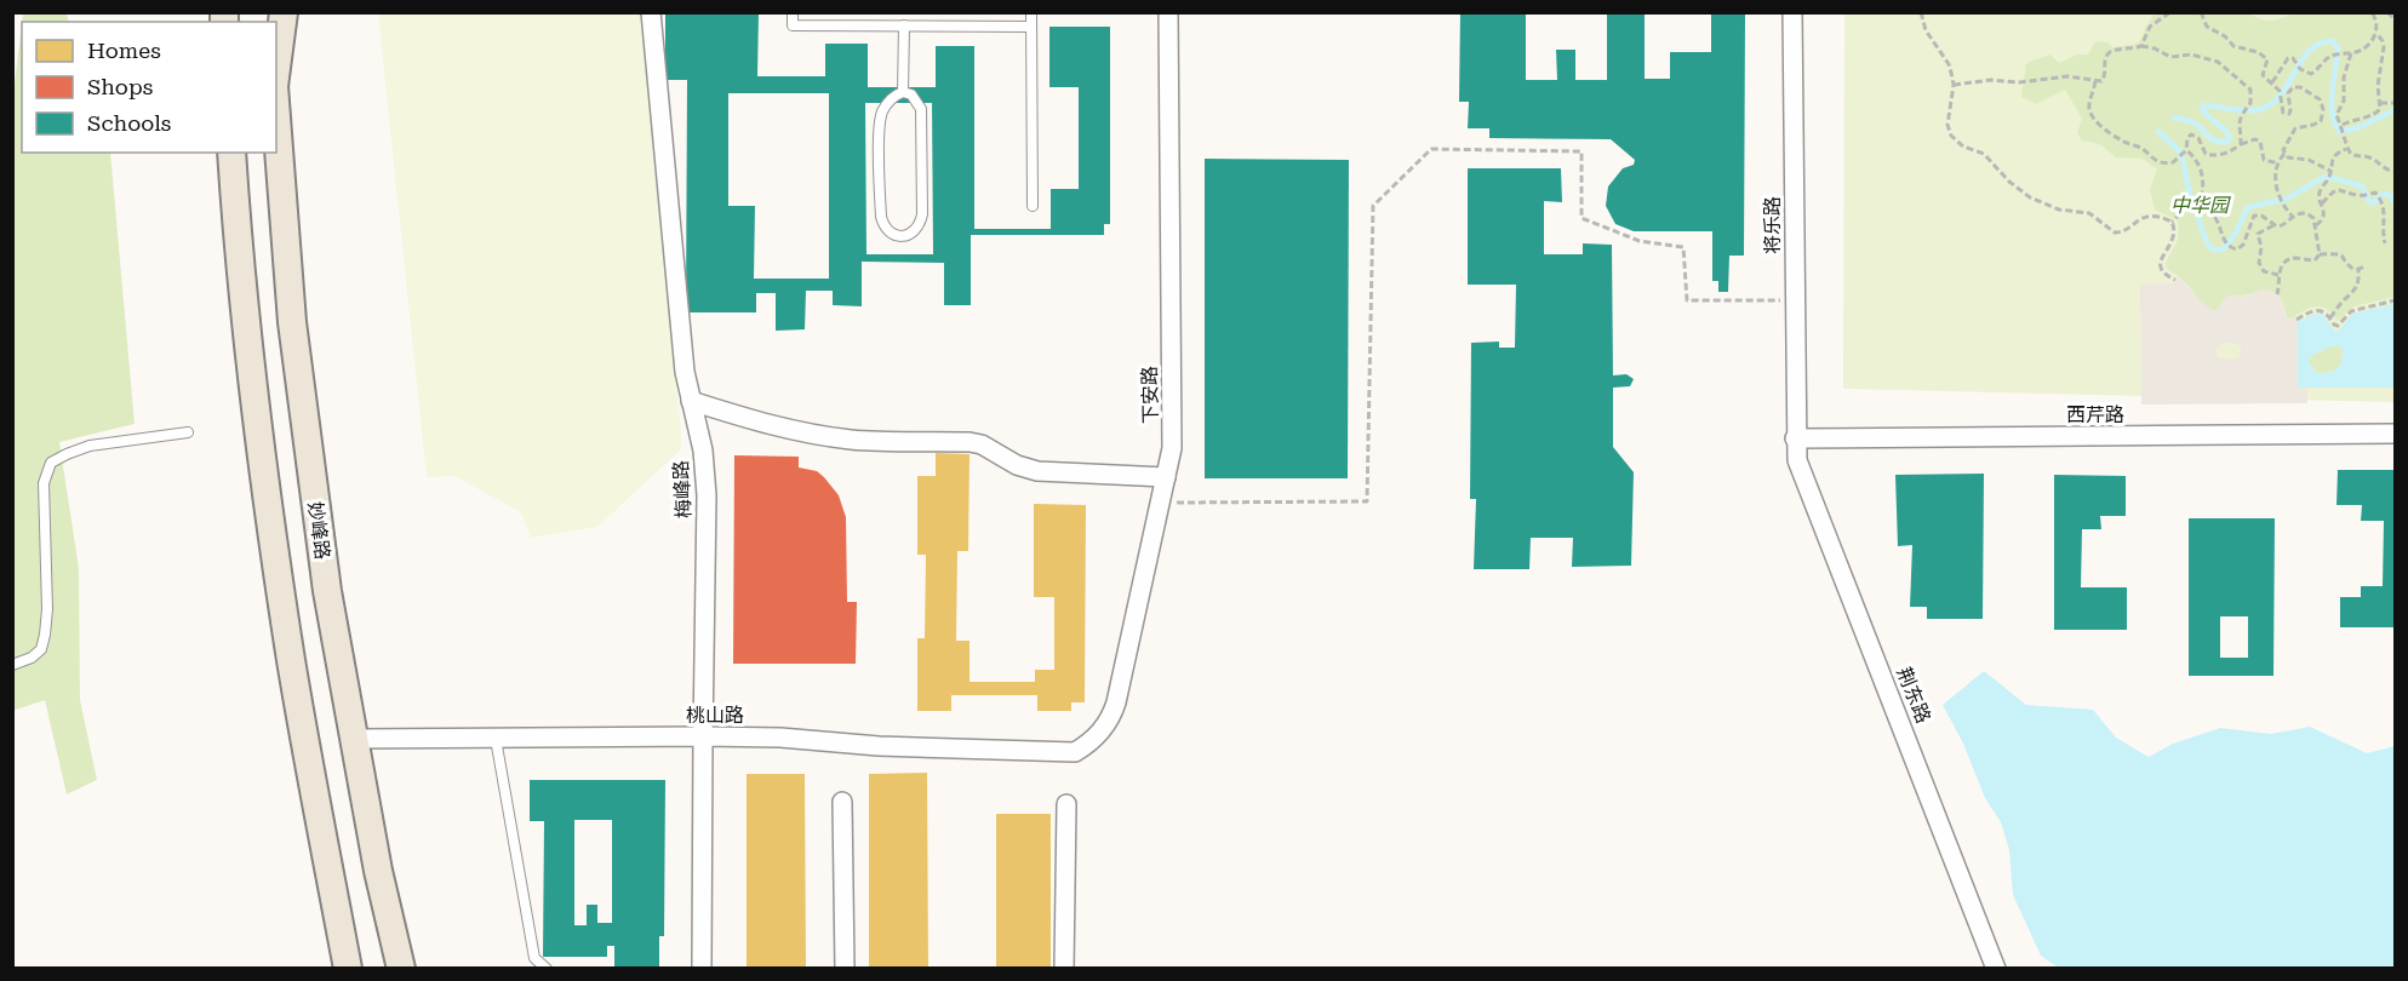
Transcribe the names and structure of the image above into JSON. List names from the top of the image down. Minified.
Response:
{"streets":{"main road":["妙峰路"],"street":["将乐路","下安路","西芹路","梅峰路","荆东路","桃山路"]},"crossings":[["将乐路","西芹路"],["将乐路","荆东路"],["下安路","桃山路"],["西芹路","荆东路"],["梅峰路","桃山路"],["妙峰路","桃山路"]],"parks":["中华园"],"legend":["Homes","Shops","Schools"]}
